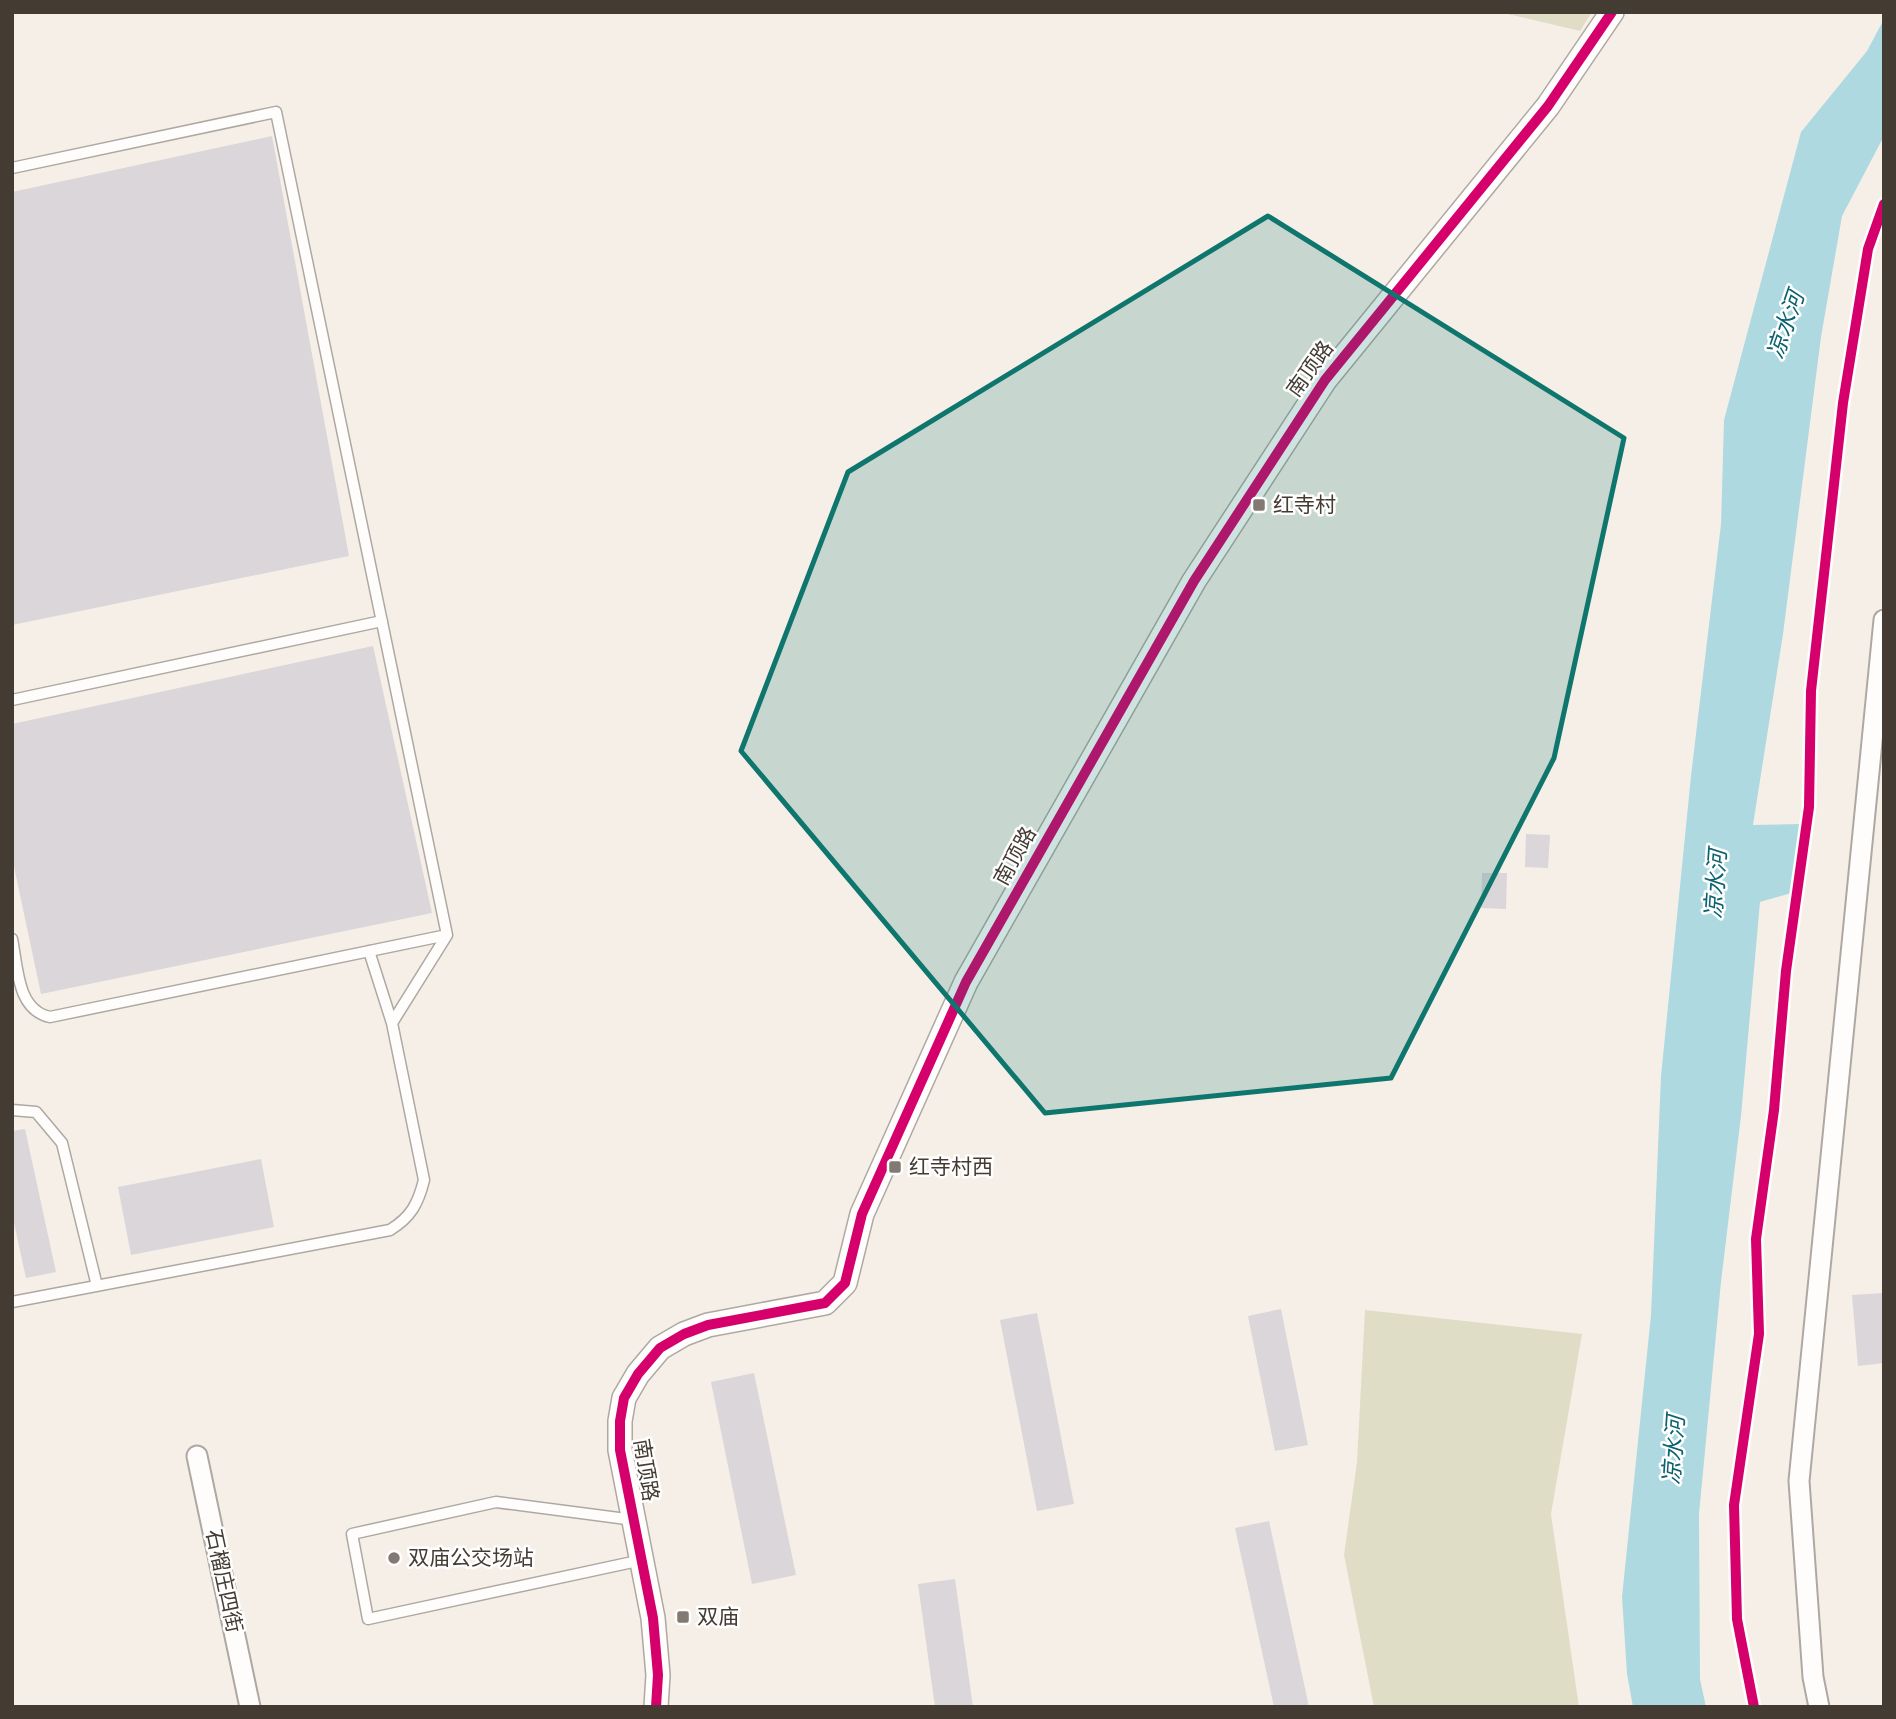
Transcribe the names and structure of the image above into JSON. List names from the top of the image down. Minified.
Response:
{"streets":{"street":["南顶路","石榴庄四街"]},"water":["凉水河"],"places":{"transit":["红寺村","红寺村西","双庙"],"other":["双庙公交场站"]}}
